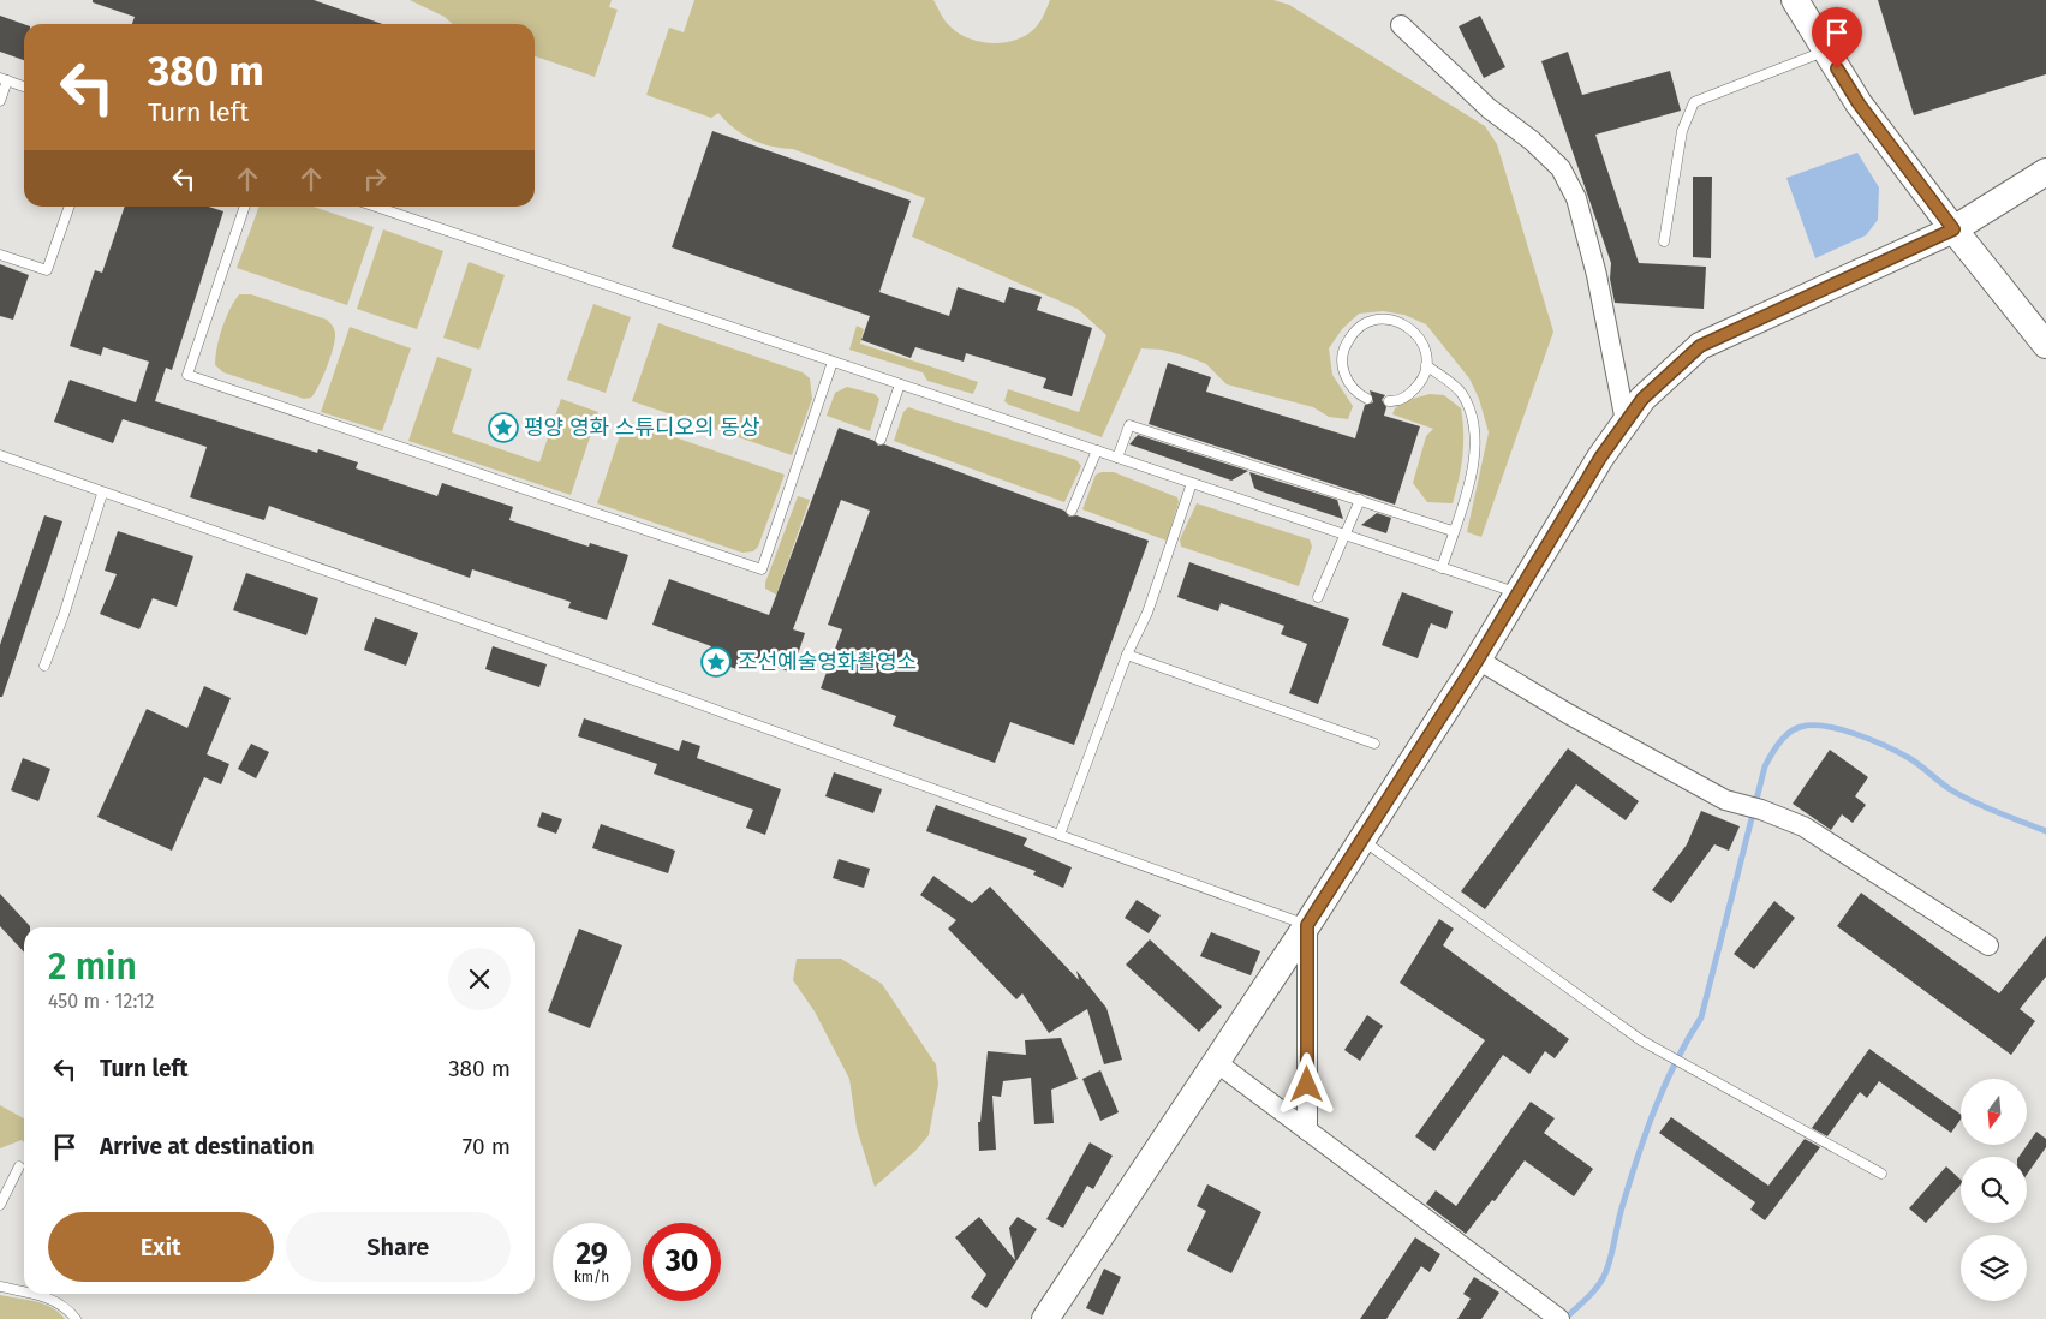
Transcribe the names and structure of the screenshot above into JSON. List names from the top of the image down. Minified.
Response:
{"places":{"place":["평양 영화 스튜디오의 동상","조선예술영화촬영소"]},"north":"bottom","page":{"turn":["380 m","Turn left"],"heading":["2 min","450 m · 12:12"],"list":[{"name":"Turn left","value":"380 m"},{"name":"Arrive at destination","value":"70 m"}],"buttons":["Exit","Share"],"speed":"29 km/h","limit":"30"}}
